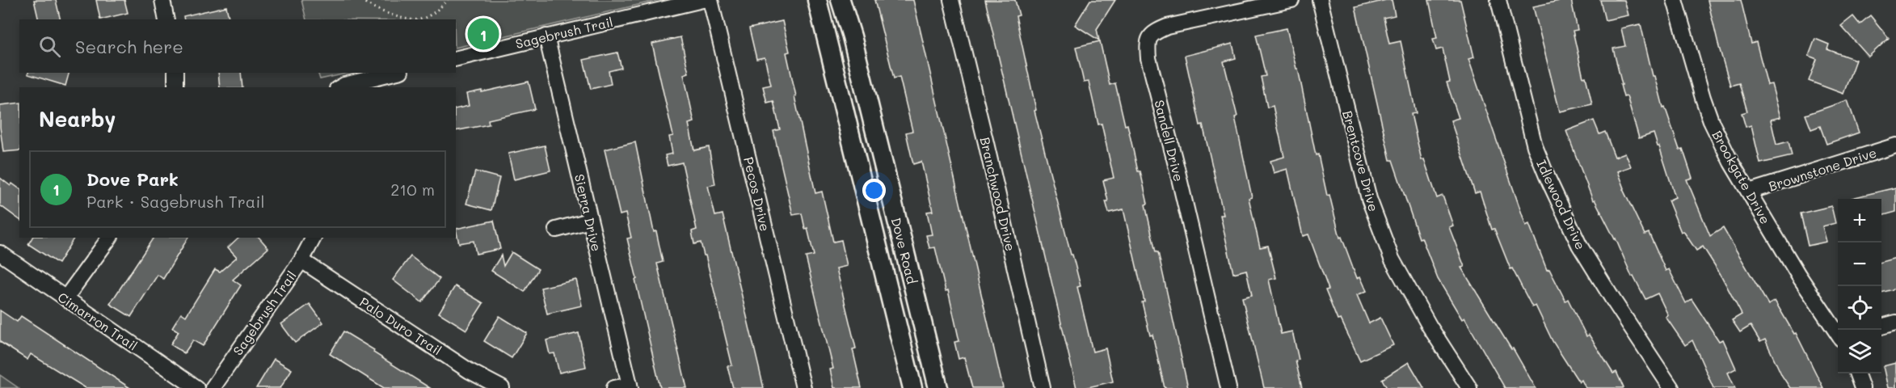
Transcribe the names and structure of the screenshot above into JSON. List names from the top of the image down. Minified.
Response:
{"streets":{"main road":["Dove Road"],"street":["Sagebrush Trail","Sandell Drive","Brentcove Drive","Brownstone Drive","Brookgate Drive","Pecos Drive","Branchwood Drive","Idlewood Drive","Sierra Drive","Cimarron Trail","Palo Duro Trail"]},"crossings":[["Sagebrush Trail","Sierra Drive"],["Sagebrush Trail","Palo Duro Trail"],["Brownstone Drive","Brookgate Drive"]],"page":{"pins":"1","search":"Search here","heading":"Nearby","list":[{"mark":"1","name":"Dove Park","note":"Park · Sagebrush Trail","value":"210 m"}],"map_buttons":["+","−"]}}
